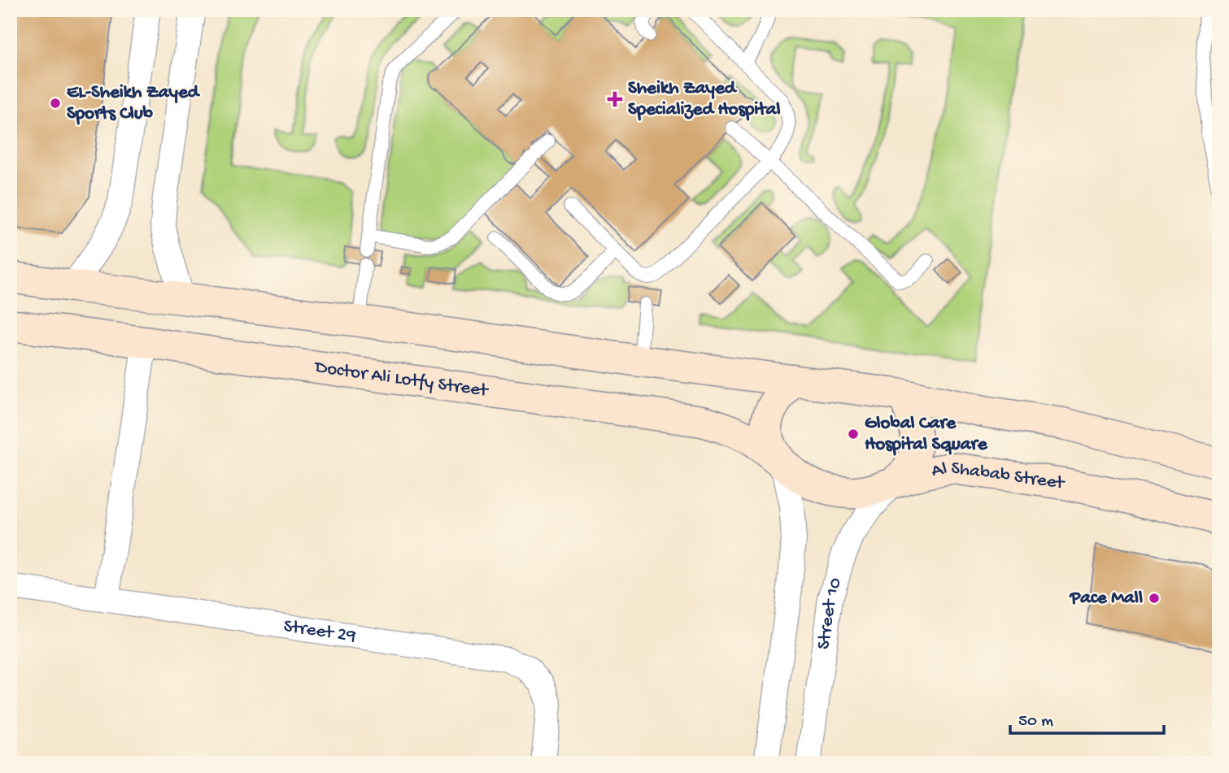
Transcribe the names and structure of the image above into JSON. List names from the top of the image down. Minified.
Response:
{"streets":{"street":["Doctor Ali Lotfy Street","Al Shabab Street","Street 10","Street 29"]},"crossings":[["Doctor Ali Lotfy Street","Al Shabab Street"],["Doctor Ali Lotfy Street","Street 10"],["Al Shabab Street","Street 10"]],"places":{"health":["Sheikh Zayed Specialized Hospital"],"other":["EL-Sheikh Zayed Sports Club","Global Care Hospital Square","Pace Mall"]},"scale_bar":"50 m"}
